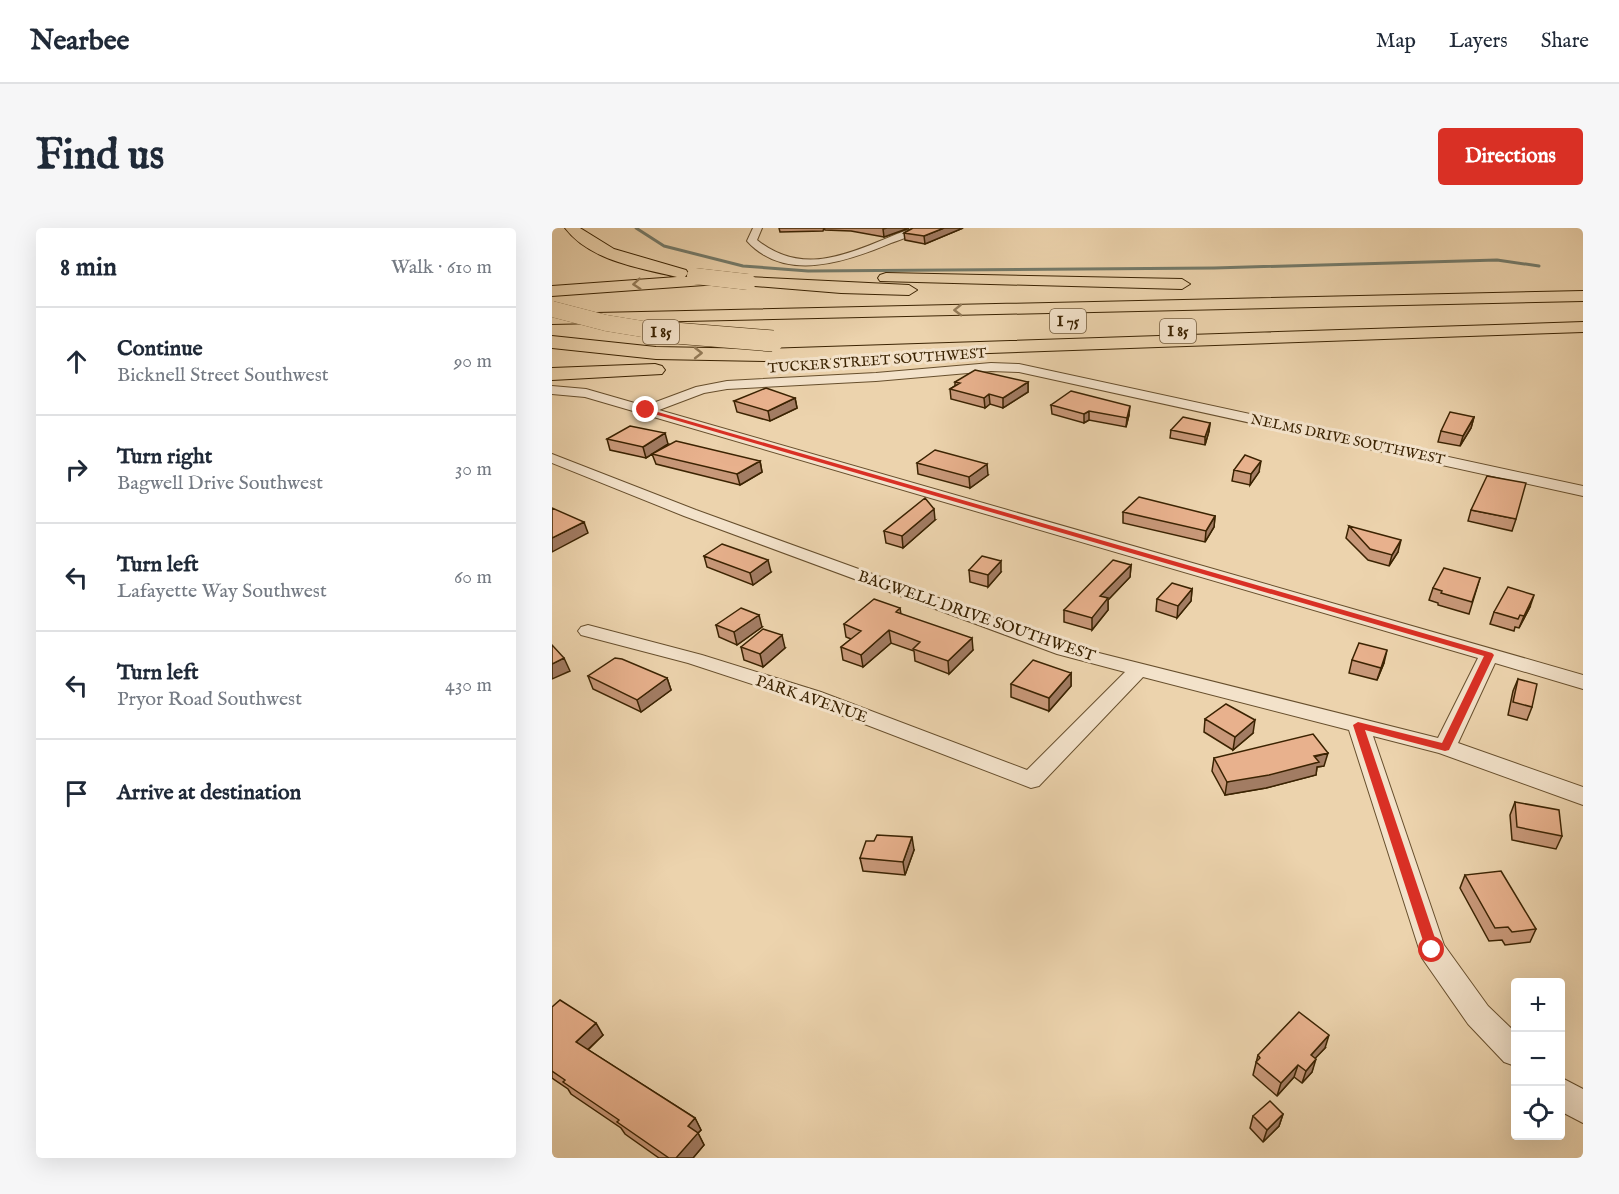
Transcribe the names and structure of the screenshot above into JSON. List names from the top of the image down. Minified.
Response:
{"streets":{"highway":["I 75","I 85"],"street":["TUCKER STREET SOUTHWEST","NELMS DRIVE SOUTHWEST","BAGWELL DRIVE SOUTHWEST","PARK AVENUE"]},"crossings":[["I 75","I 85"],["TUCKER STREET SOUTHWEST","NELMS DRIVE SOUTHWEST"],["BAGWELL DRIVE SOUTHWEST","PARK AVENUE"]],"page":{"header":"Nearbee","nav":["Map","Layers","Share"],"buttons":"Directions","title":"Find us","heading":["8 min","Walk · 610 m"],"list":[["Continue","Bicknell Street Southwest","90 m"],["Turn right","Bagwell Drive Southwest","30 m"],["Turn left","Lafayette Way Southwest","60 m"],["Turn left","Pryor Road Southwest","430 m"],"Arrive at destination"],"map_buttons":["+","−"]}}
